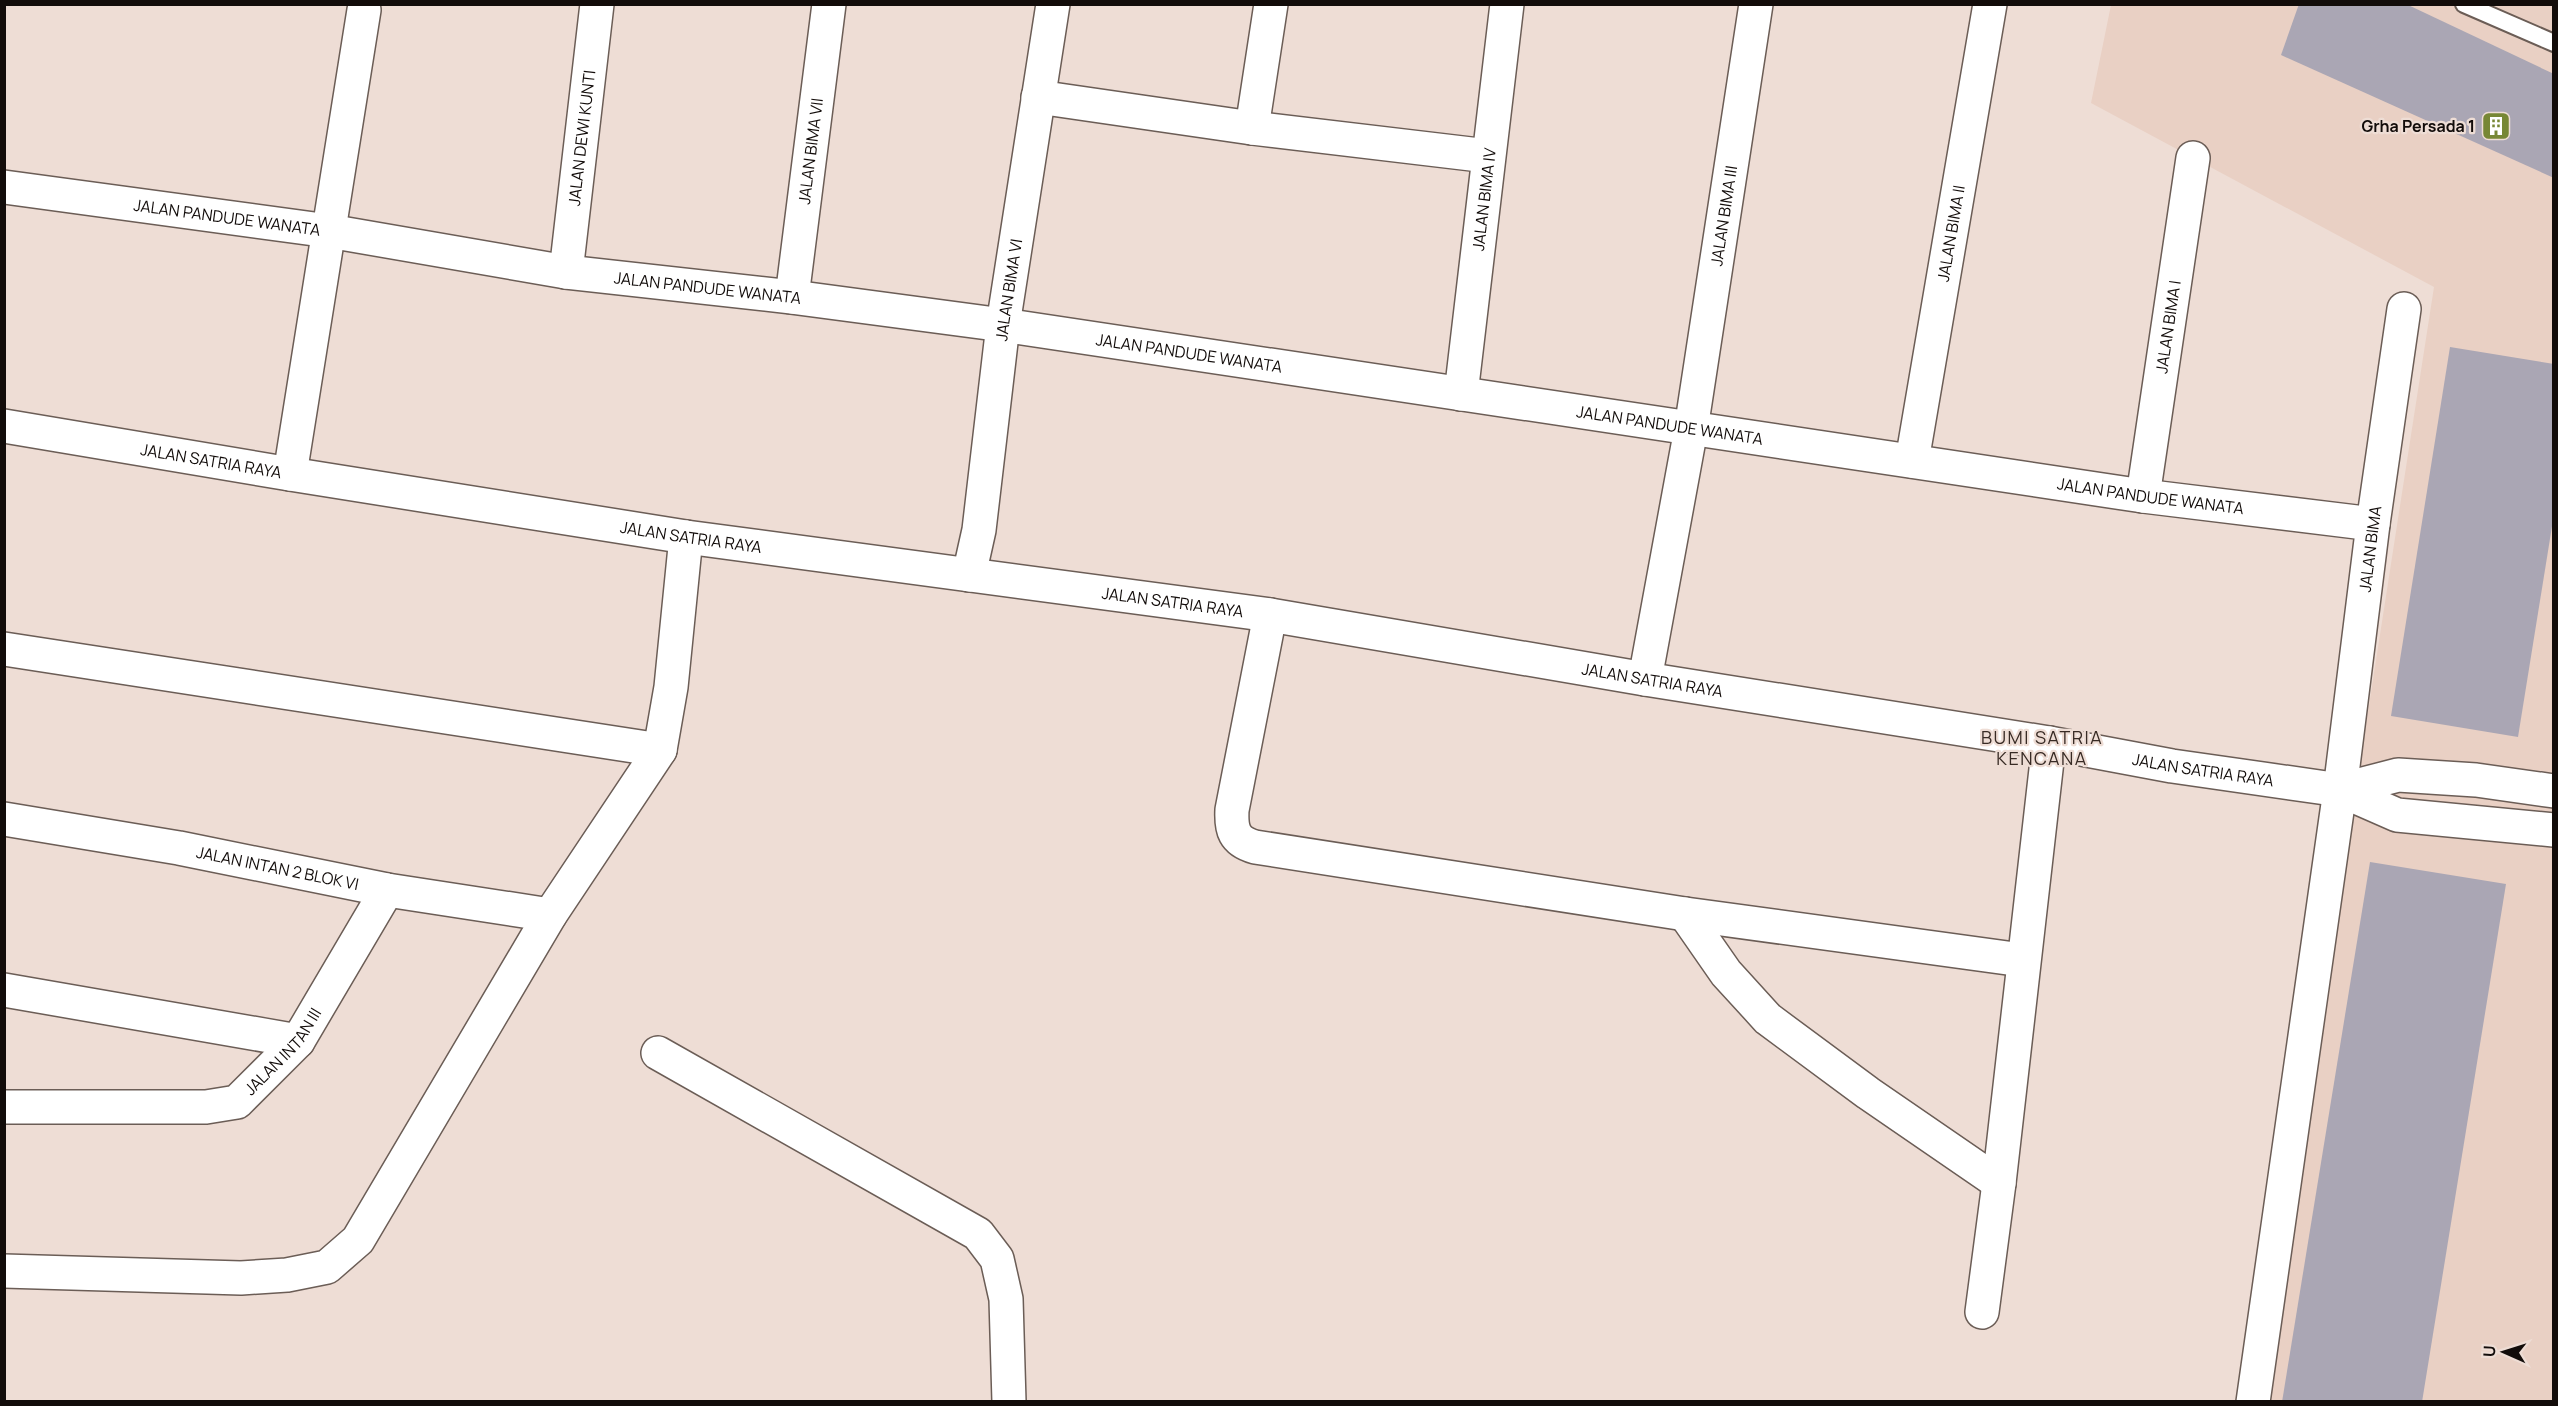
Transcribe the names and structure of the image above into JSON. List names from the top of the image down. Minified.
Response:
{"streets":{"street":["JALAN DEWI KUNTI","JALAN BIMA VII","JALAN BIMA IV","JALAN PANDUDE WANATA","JALAN BIMA III","JALAN BIMA II","JALAN BIMA VI","JALAN BIMA I","JALAN SATRIA RAYA","JALAN BIMA","JALAN INTAN 2 BLOK VI","JALAN INTAN III"]},"crossings":[["JALAN DEWI KUNTI","JALAN PANDUDE WANATA"],["JALAN BIMA VII","JALAN PANDUDE WANATA"],["JALAN BIMA IV","JALAN PANDUDE WANATA"],["JALAN PANDUDE WANATA","JALAN BIMA III"],["JALAN PANDUDE WANATA","JALAN BIMA II"],["JALAN PANDUDE WANATA","JALAN BIMA VI"],["JALAN PANDUDE WANATA","JALAN BIMA I"],["JALAN PANDUDE WANATA","JALAN BIMA"],["JALAN BIMA III","JALAN SATRIA RAYA"],["JALAN BIMA VI","JALAN SATRIA RAYA"],["JALAN SATRIA RAYA","JALAN BIMA"],["JALAN INTAN 2 BLOK VI","JALAN INTAN III"]],"districts":["BUMI SATRIA KENCANA"],"places":{"building":["Grha Persada 1"]},"north":"left"}
